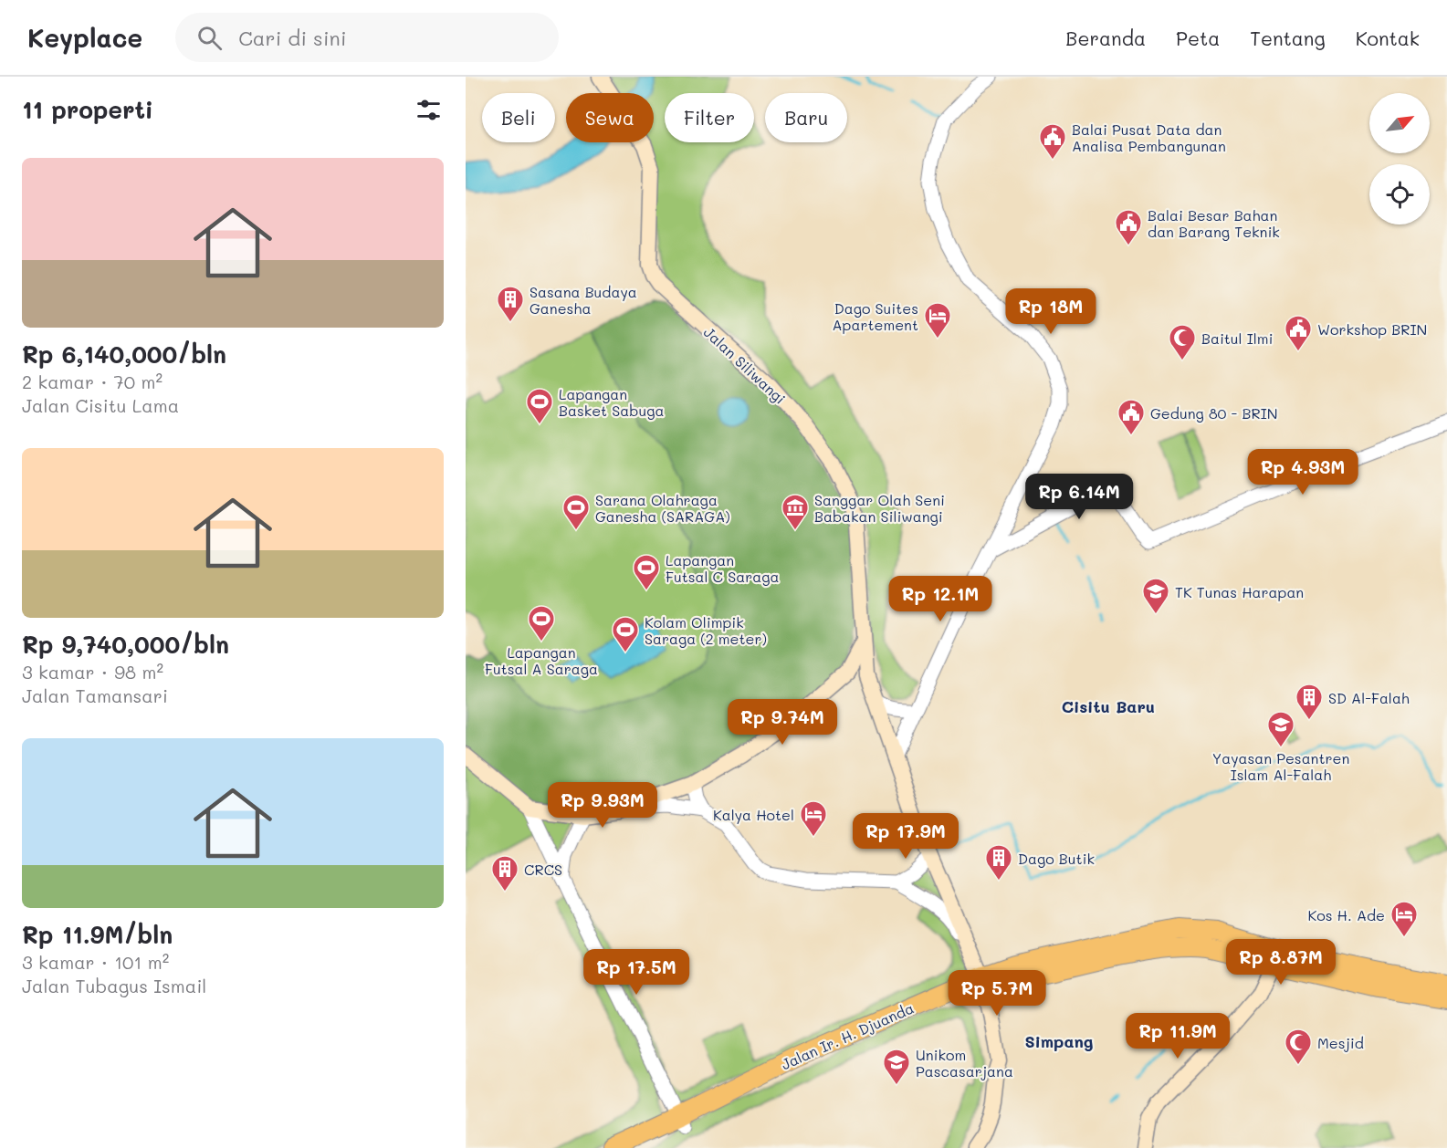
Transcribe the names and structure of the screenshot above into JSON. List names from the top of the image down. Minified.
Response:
{"streets":{"main road":["Jalan Siliwangi","Jalan Ir. H. Djuanda"]},"crossings":[["Jalan Siliwangi","Jalan Ir. H. Djuanda"]],"districts":["Cisitu Baru","Simpang"],"places":{"public building":["Balai Pusat Data dan Analisa Pembangunan","Balai Besar Bahan dan Barang Teknik","Workshop BRIN","Gedung 80 - BRIN"],"building":["Sasana Budaya Ganesha","SD Al-Falah","Dago Butik","CRCS"],"hotel":["Dago Suites Apartement","Kalya Hotel","Kos H. Ade"],"mosque":["Baitul Ilmi","Mesjid"],"sports":["Lapangan Basket Sabuga","Sarana Olahraga Ganesha (SARAGA)","Lapangan Futsal C Saraga","Lapangan Futsal A Saraga","Kolam Olimpik Saraga (2 meter)"],"museum":["Sanggar Olah Seni Babakan Siliwangi"],"school or university":["TK Tunas Harapan","Yayasan Pesantren Islam Al-Falah","Unikom Pascasarjana"]},"north":"top right","page":{"header":"Keyplace","search":"Cari di sini","nav":["Beranda","Peta","Tentang","Kontak"],"heading":"11 properti","chip":["Beli","Sewa","Filter","Baru"],"list":[{"name":"Rp 6,140,000/bln","note":"2 kamar · 70 m² · Jalan Cisitu Lama"},{"name":"Rp 9,740,000/bln","note":"3 kamar · 98 m² · Jalan Tamansari"},{"name":"Rp 11.9M/bln","note":"3 kamar · 101 m² · Jalan Tubagus Ismail"}],"price":["Rp 18M","Rp 4.93M","Rp 6.14M","Rp 12.1M","Rp 9.74M","Rp 9.93M","Rp 17.9M","Rp 8.87M","Rp 17.5M","Rp 5.7M","Rp 11.9M"]}}
